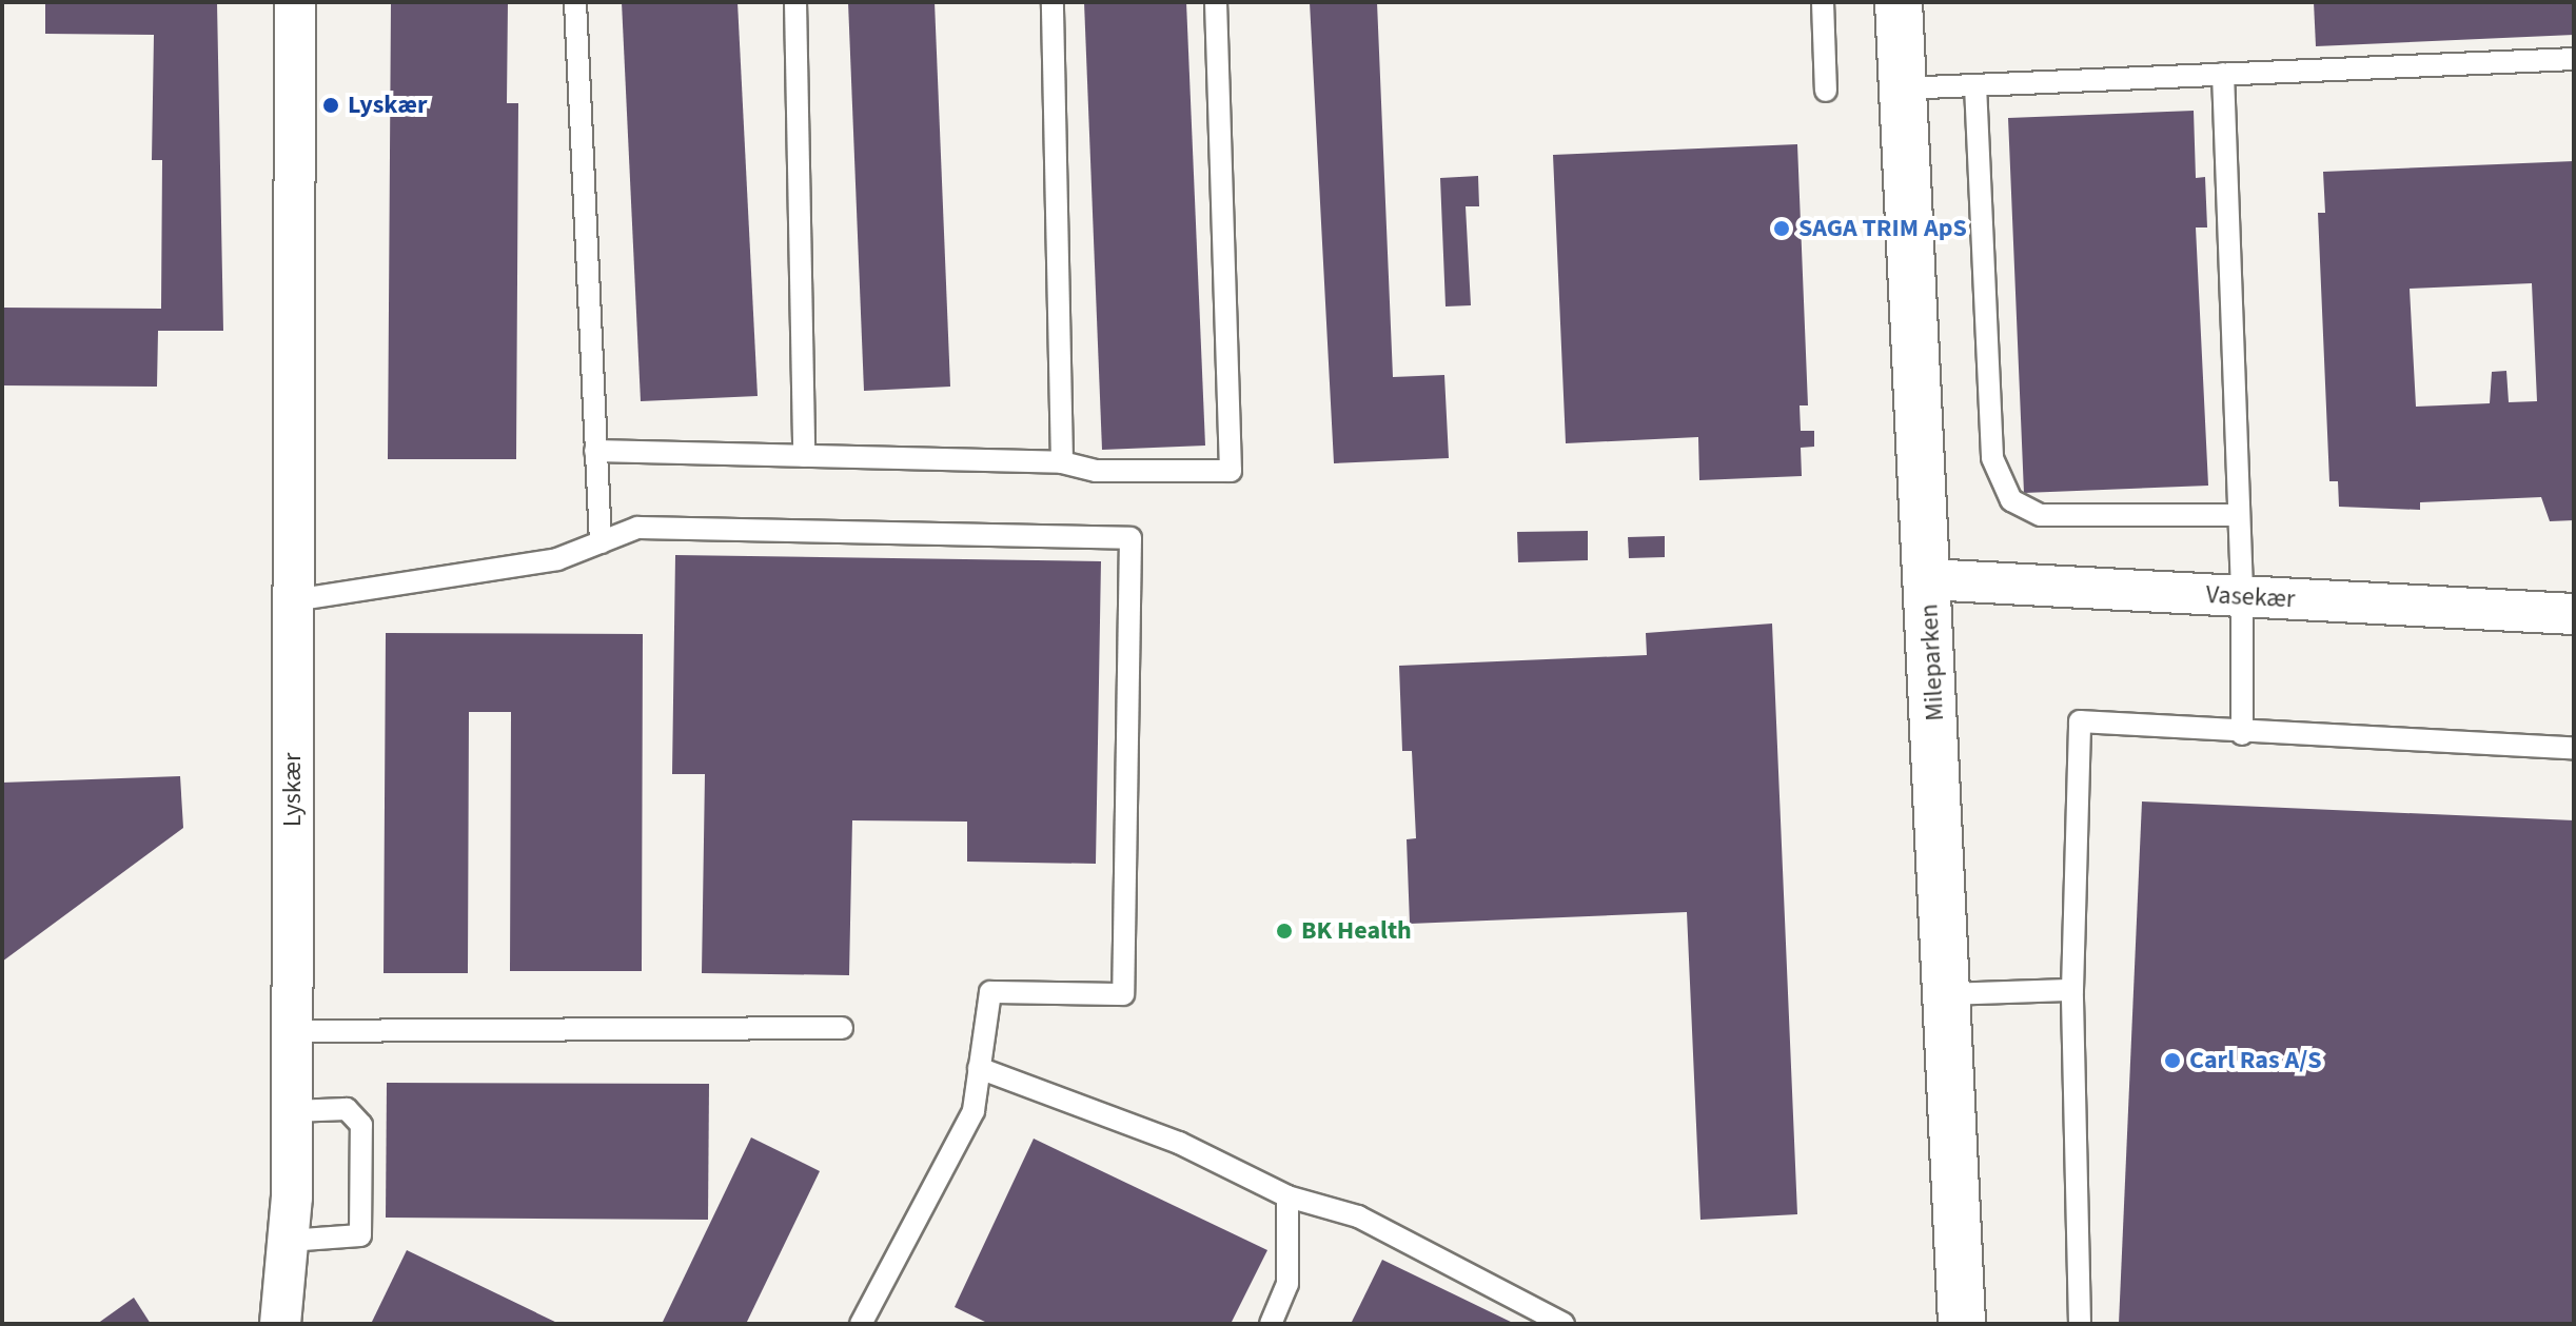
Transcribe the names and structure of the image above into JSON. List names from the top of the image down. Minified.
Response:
{"streets":{"street":["Vasekær","Mileparken","Lyskær"]},"crossings":[["Vasekær","Mileparken"]],"places":["Lyskær","SAGA TRIM ApS","BK Health","Carl Ras A/S"]}
